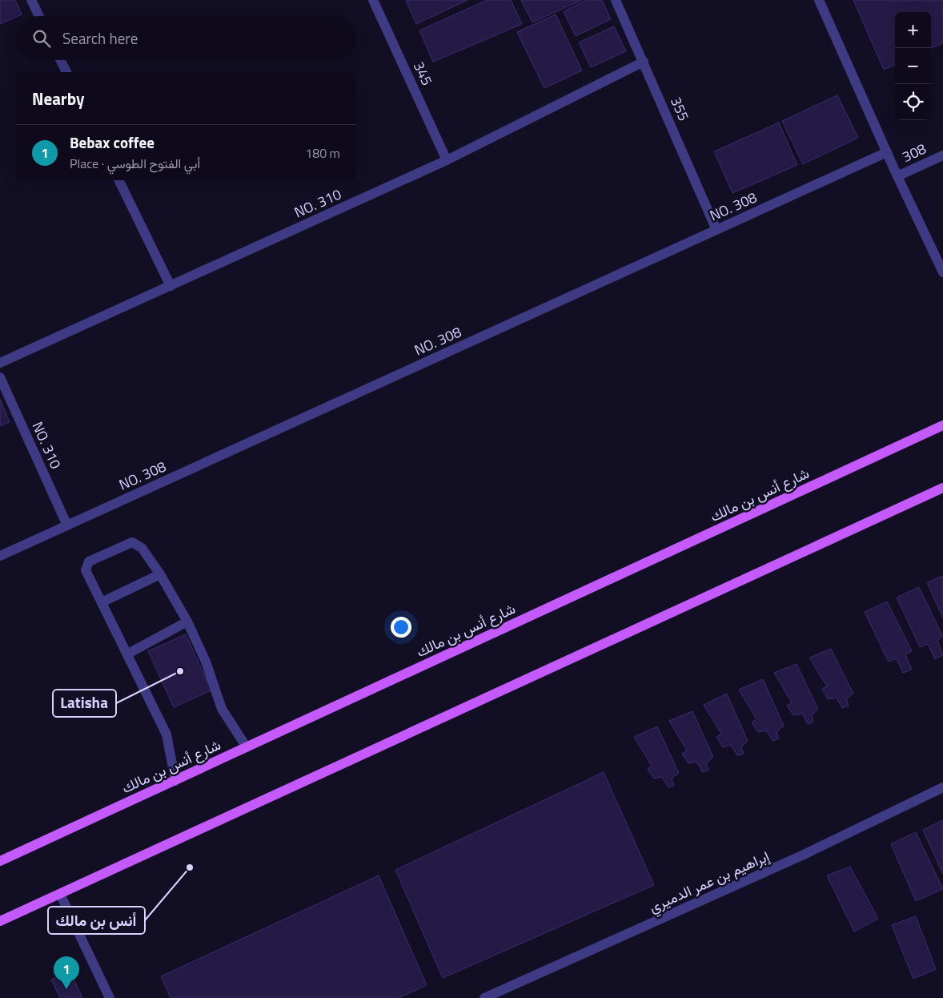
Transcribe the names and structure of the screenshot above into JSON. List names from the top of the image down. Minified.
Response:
{"streets":{"main road":["شارع أنس بن مالك"],"street":["345","355","308","NO. 310","NO. 308","إبراهيم بن عمر الدميري"]},"crossings":[["345","NO. 310"],["355","NO. 310"],["355","NO. 308"],["NO. 310","NO. 308"]],"places":["Latisha","أنس بن مالك"],"page":{"map_buttons":["+","−"],"search":"Search here","heading":"Nearby","list":[{"mark":"1","name":"Bebax coffee","note":"Place · أبي الفتوح الطوسي","value":"180 m"}],"pins":"1"}}
